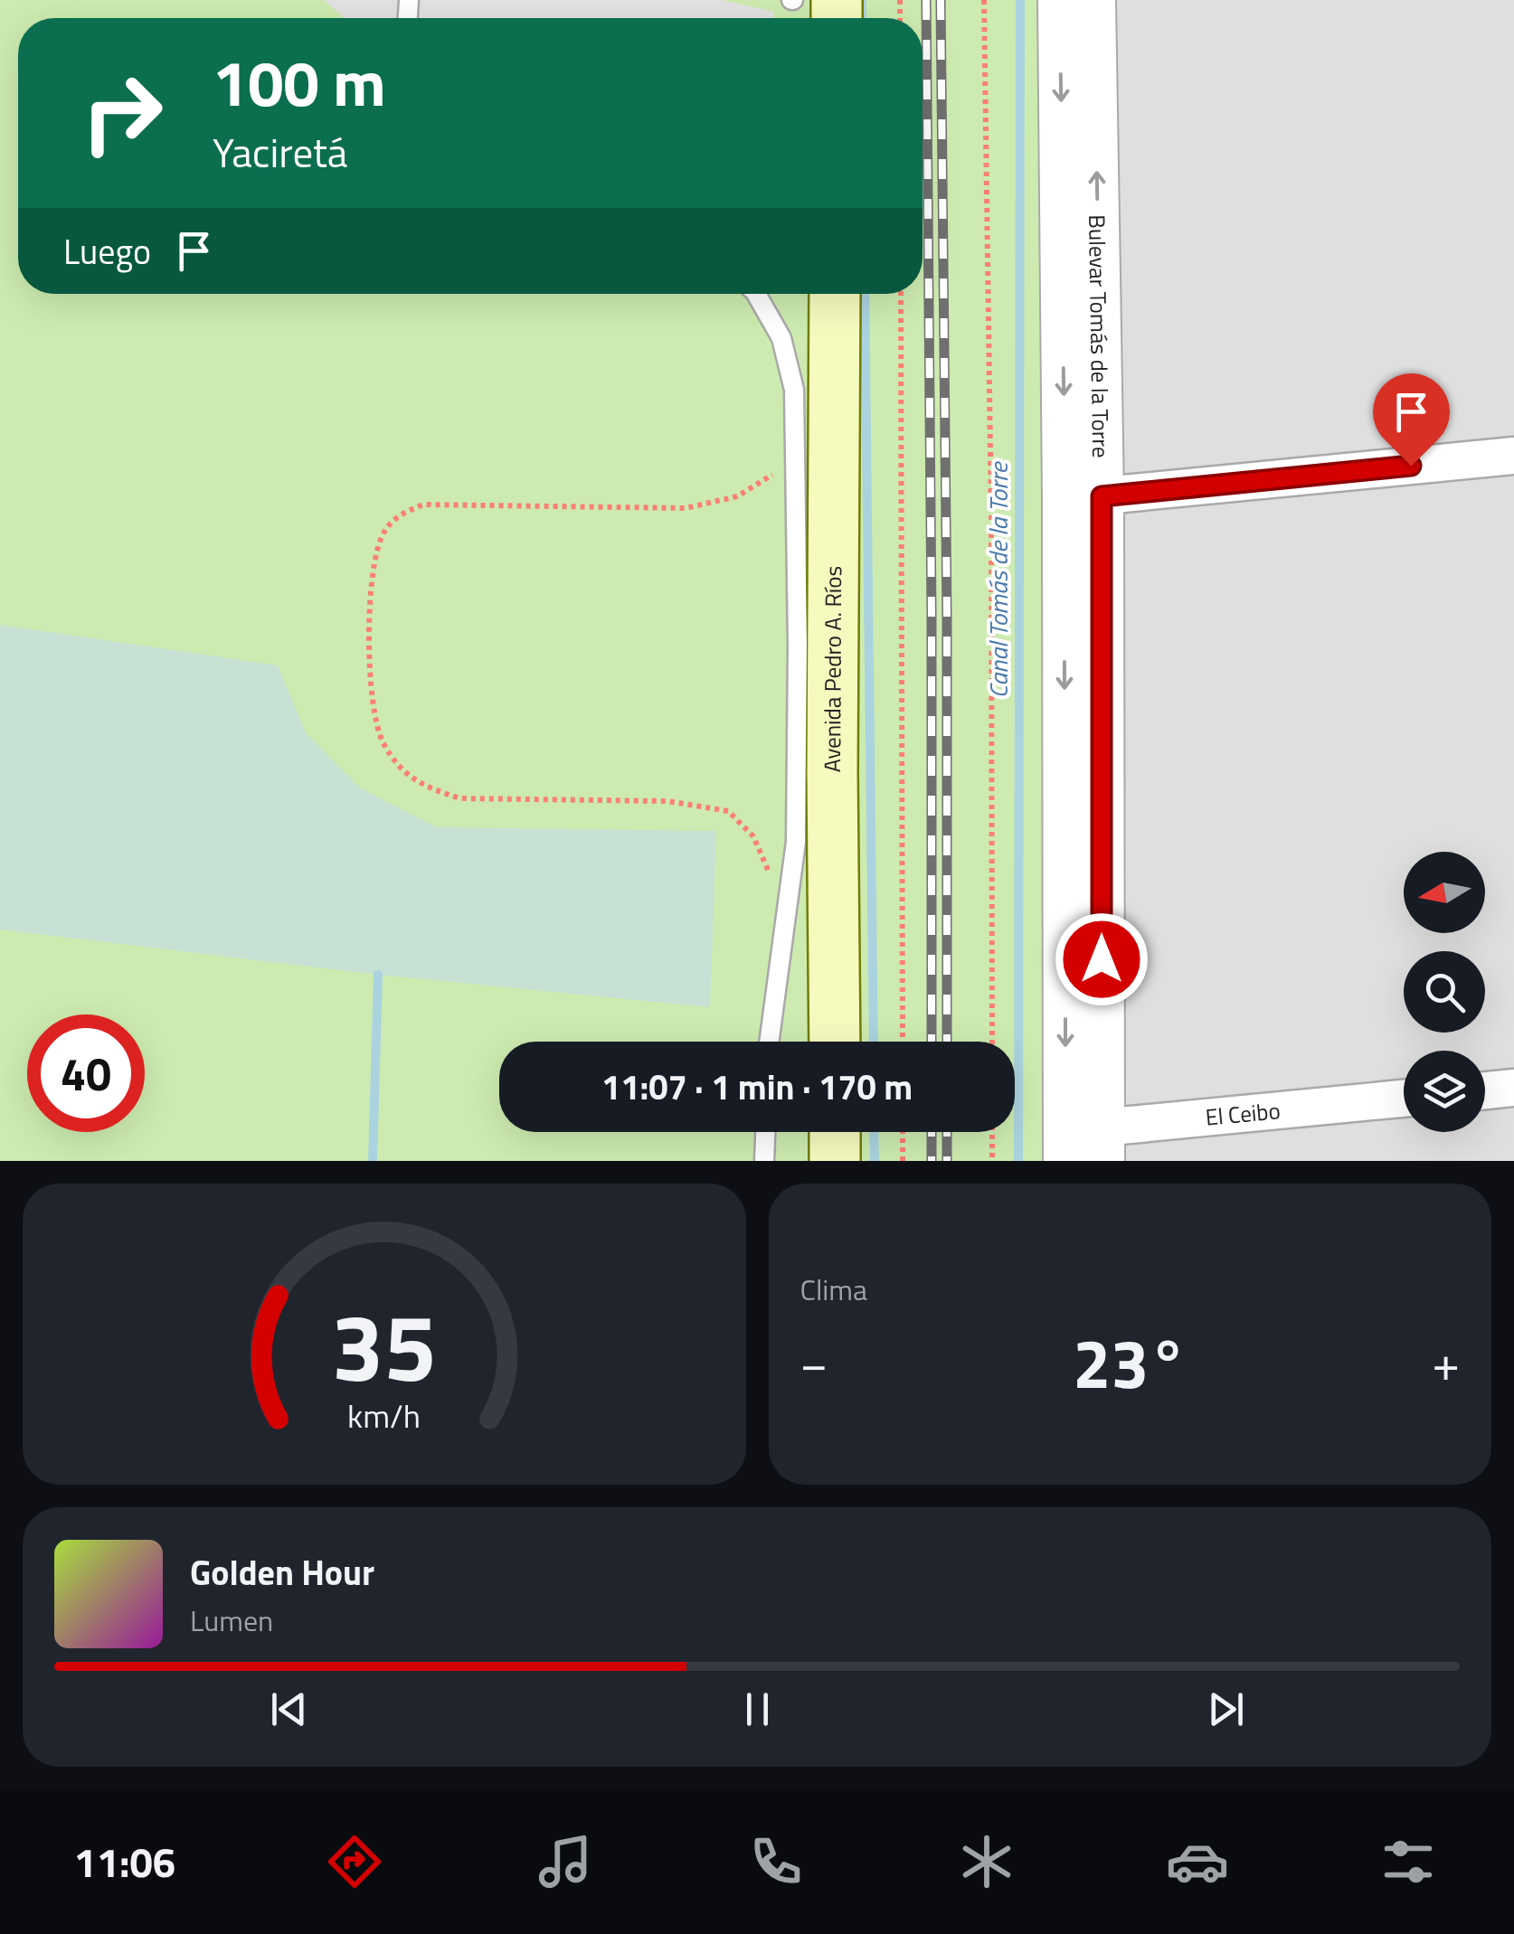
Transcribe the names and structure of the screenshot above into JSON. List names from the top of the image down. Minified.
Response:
{"streets":{"main road":["Avenida Pedro A. Ríos"],"street":["Bulevar Tomás de la Torre","El Ceibo"]},"crossings":[["Bulevar Tomás de la Torre","El Ceibo"]],"water":["Canal Tomás de la Torre"],"north":"left","page":{"turn":["100 m","Yaciretá"],"then":"Luego","limit":"40","trip":"11:07 · 1 min · 170 m","tile":"Clima","heat":["−","23°","+"],"song":["Golden Hour","Lumen"],"tabs":"11:06","gauge":["35","km/h"]}}
